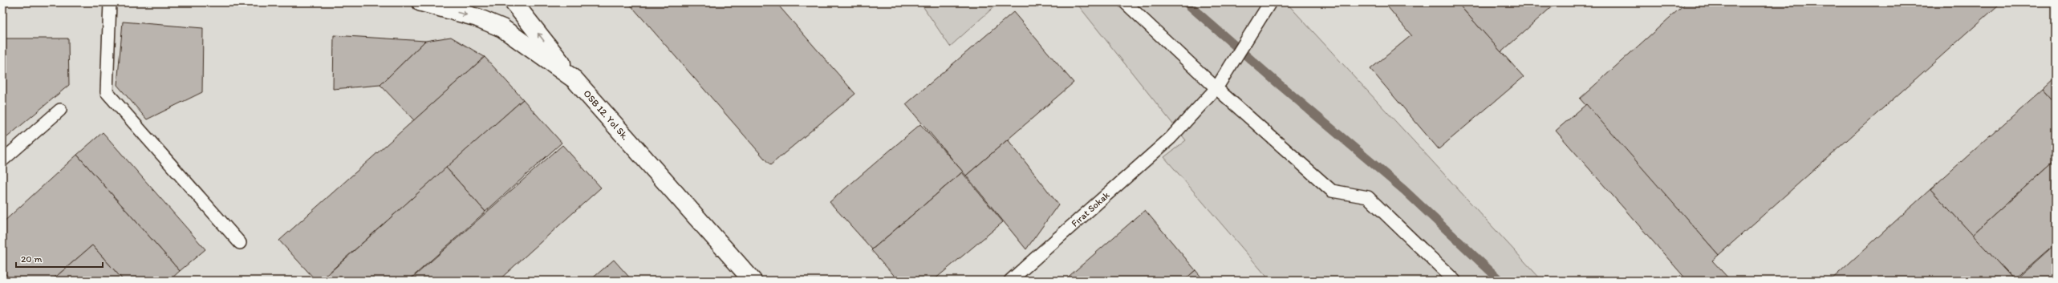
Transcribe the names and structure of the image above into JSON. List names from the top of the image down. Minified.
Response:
{"streets":{"street":["OSB 12. Yol Sk."],"lane":["Fırat Sokak"]},"scale_bar":"20 m"}
